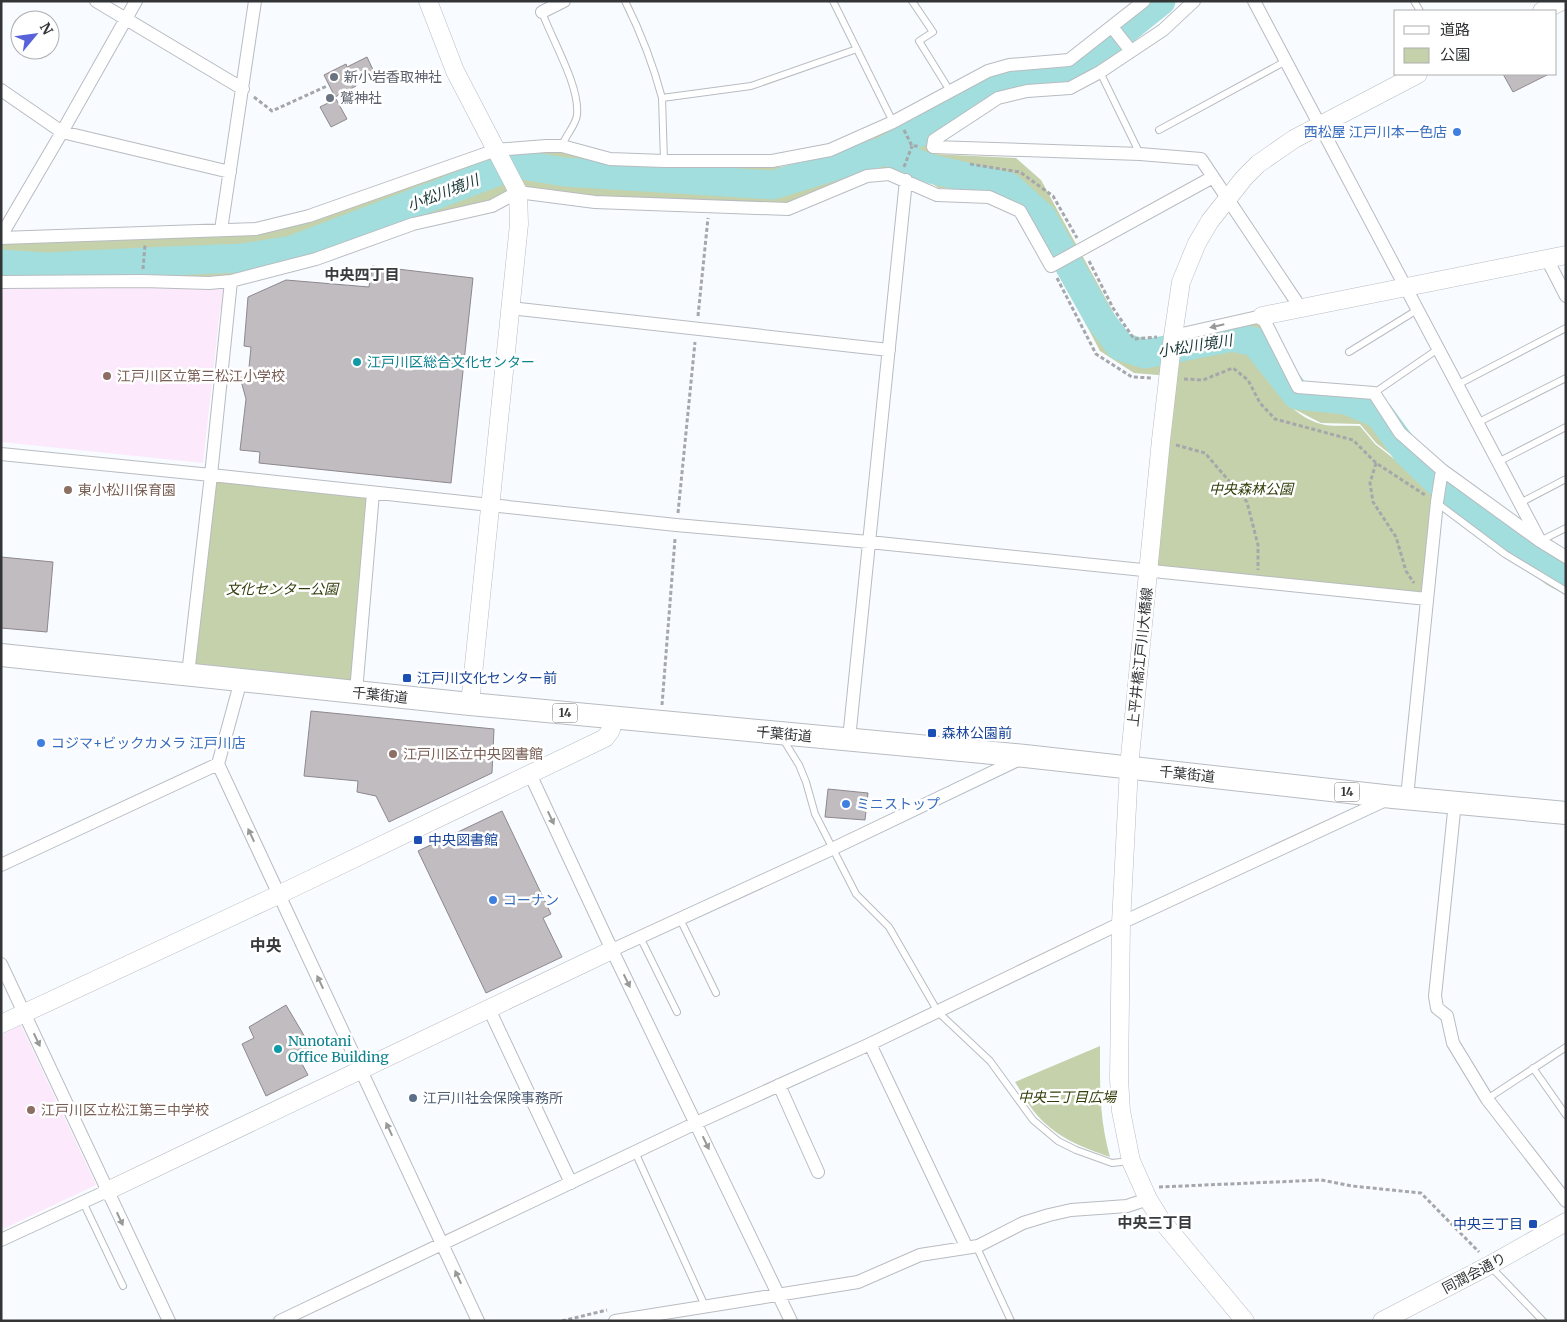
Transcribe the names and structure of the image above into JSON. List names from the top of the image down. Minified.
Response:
{"streets":{"highway":["千葉街道","14"],"street":["上平井橋江戸川大橋線","同潤会通り"]},"crossings":[["上平井橋江戸川大橋線","千葉街道"]],"districts":["中央四丁目","中央","中央三丁目"],"water":["小松川境川"],"parks":["中央森林公園","文化センター公園","中央三丁目広場"],"places":{"other":["新小岩香取神社","鷲神社","西松屋 江戸川本一色店","江戸川区総合文化センター","江戸川区立第三松江小学校","東小松川保育園","コジマ+ビックカメラ 江戸川店","江戸川区立中央図書館","ミニストップ","コーナン","Nunotani Office Building","江戸川社会保険事務所","江戸川区立松江第三中学校"],"transit":["江戸川文化センター前","森林公園前","中央図書館","中央三丁目"]},"legend":["道路","公園"],"north":"top right"}
